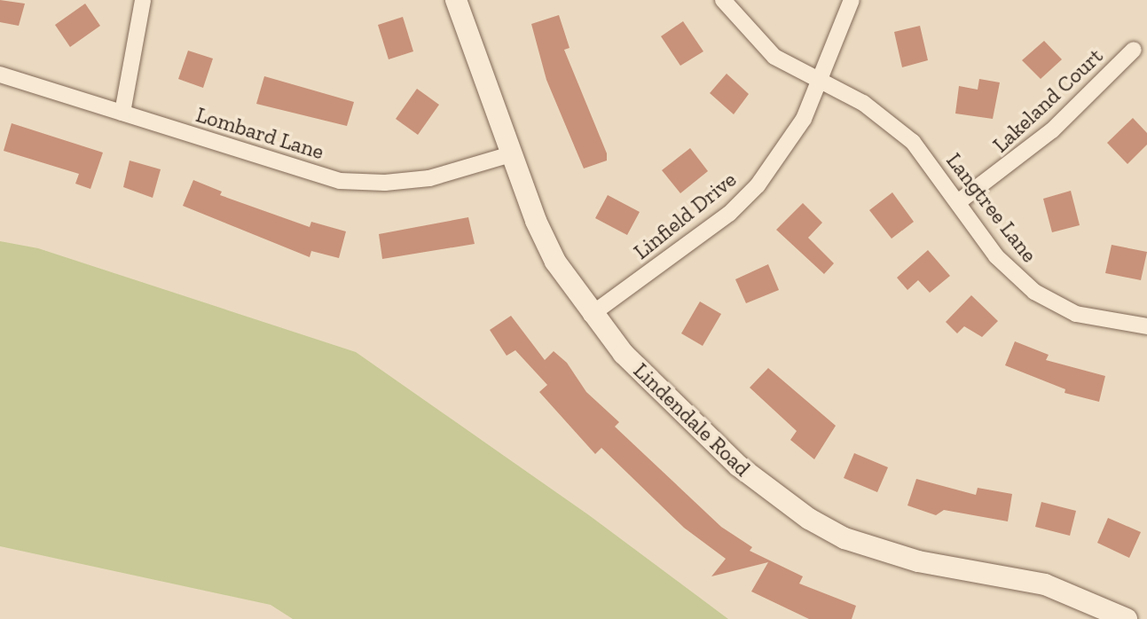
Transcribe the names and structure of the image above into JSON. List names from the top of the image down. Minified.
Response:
{"streets":{"street":["Lakeland Court","Lombard Lane","Langtree Lane","Linfield Drive","Lindendale Road"]},"crossings":[["Lakeland Court","Langtree Lane"],["Lombard Lane","Lindendale Road"],["Langtree Lane","Linfield Drive"],["Linfield Drive","Lindendale Road"]]}
